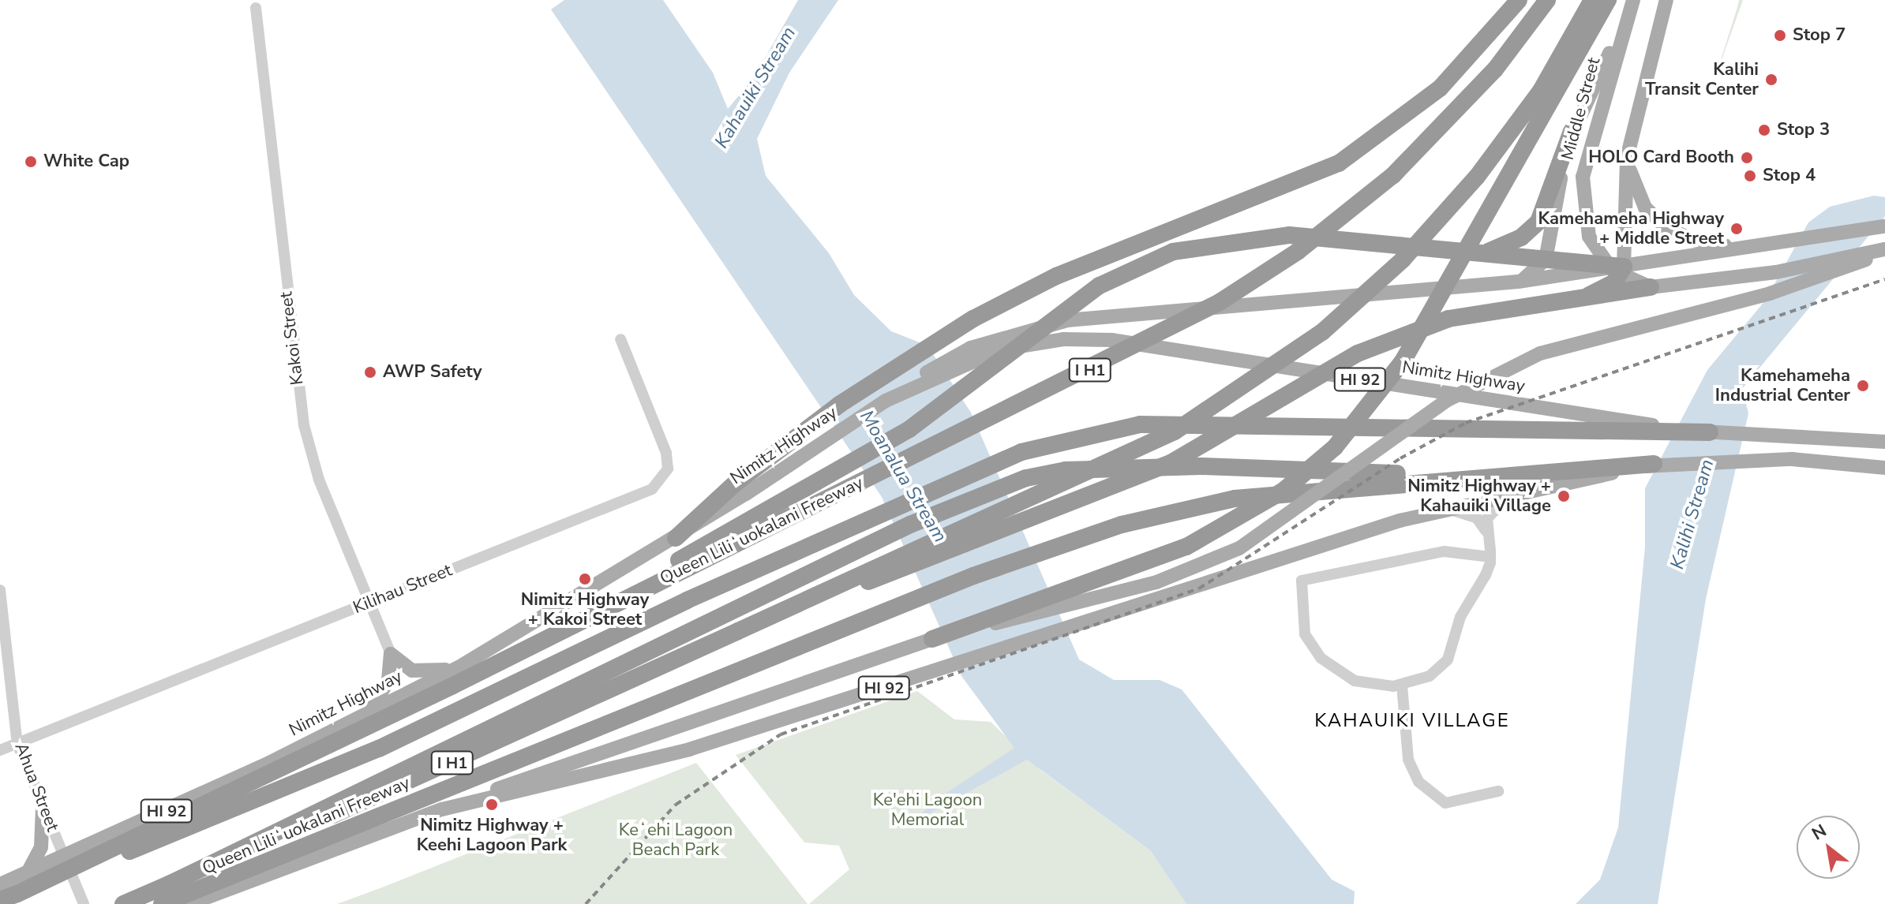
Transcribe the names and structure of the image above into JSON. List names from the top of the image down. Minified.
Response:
{"streets":{"highway":["I H1","Queen Liliʻuokalani Freeway"],"main road":["Middle Street","Nimitz Highway","HI 92"],"street":["Kakoi Street","Kilihau Street","Ahua Street"]},"crossings":[["Kakoi Street","Kilihau Street"],["Nimitz Highway","Ahua Street"],["Kilihau Street","Ahua Street"]],"districts":["KAHAUIKI VILLAGE"],"water":["Kahauiki Stream","Moanalua Stream","Kalihi Stream"],"parks":["Ke'ehi Lagoon Memorial","Keʻehi Lagoon Beach Park"],"places":["Stop 7","Kalihi Transit Center","Stop 3","HOLO Card Booth","White Cap","Stop 4","Kamehameha Highway + Middle Street","AWP Safety","Kamehameha Industrial Center","Nimitz Highway + Kahauiki Village","Nimitz Highway + Kakoi Street","Nimitz Highway + Keehi Lagoon Park"],"north":"top left"}
